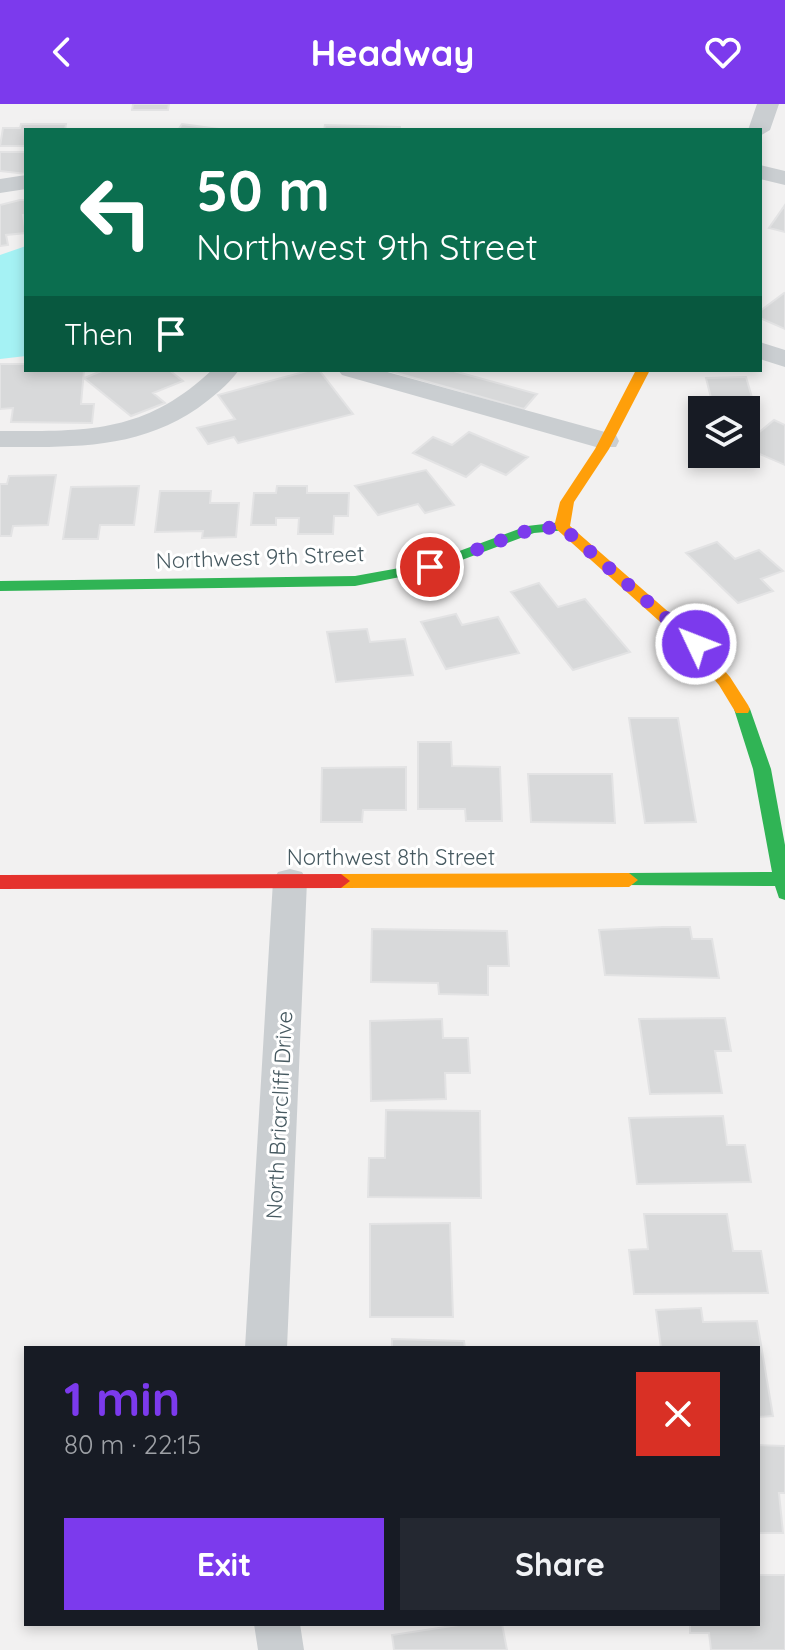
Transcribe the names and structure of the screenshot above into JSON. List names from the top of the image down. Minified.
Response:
{"streets":{"street":["Northwest 9th Street","Northwest 8th Street","North Briarcliff Drive"]},"crossings":[["Northwest 8th Street","North Briarcliff Drive"]],"page":{"header":"Headway","turn":["50 m","Northwest 9th Street"],"then":"Then","heading":["1 min","80 m · 22:15"],"buttons":["Exit","Share"]}}
